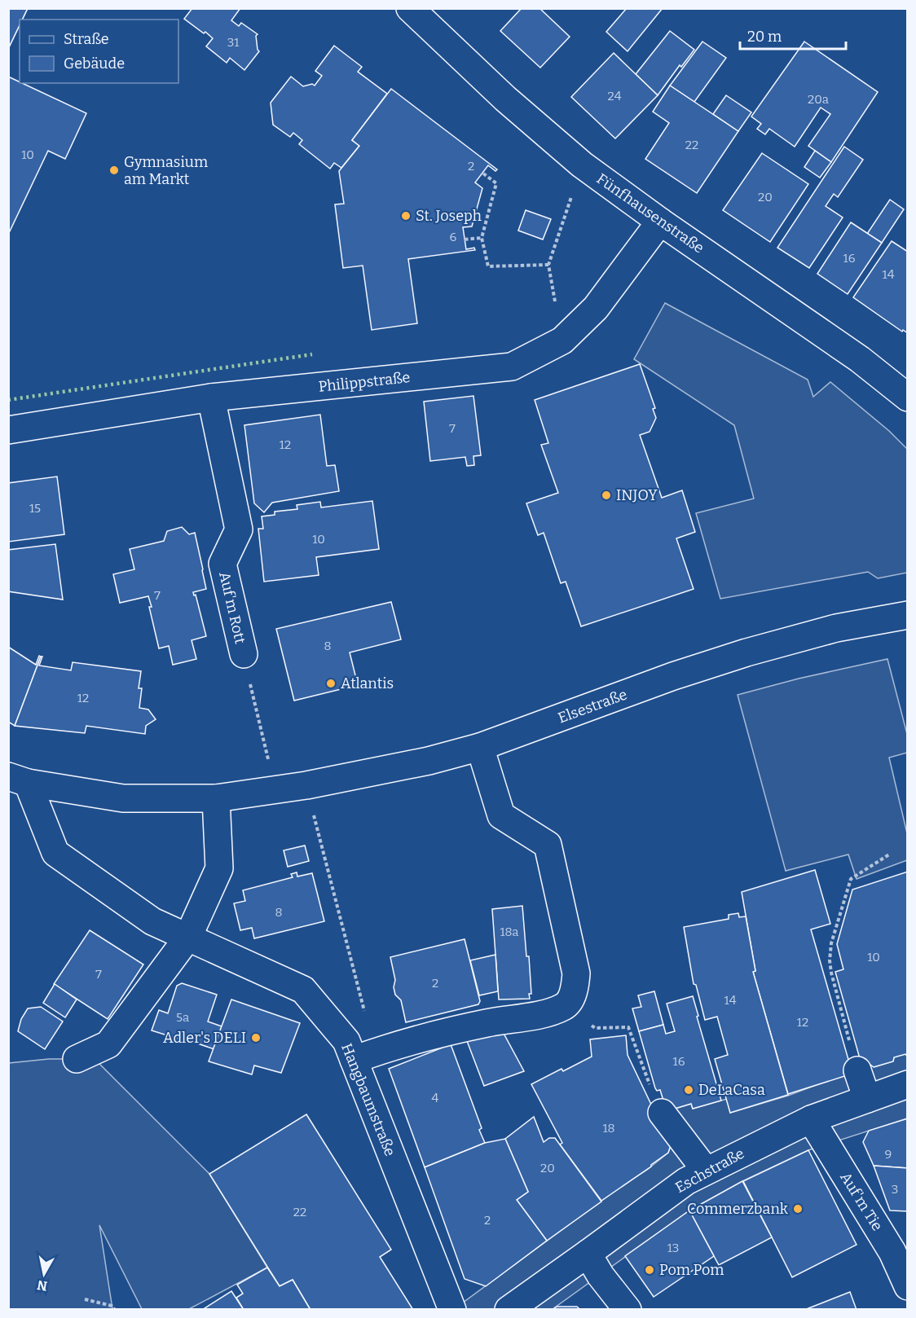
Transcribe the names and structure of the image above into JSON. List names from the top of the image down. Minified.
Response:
{"streets":{"street":["Fünfhausenstraße","Philippstraße","Auf'm Rott","Elsestraße","Hangbaumstraße","Eschstraße","Auf'm Tie"]},"crossings":[["Fünfhausenstraße","Philippstraße"],["Philippstraße","Auf'm Rott"],["Auf'm Rott","Elsestraße"],["Auf'm Rott","Hangbaumstraße"],["Elsestraße","Hangbaumstraße"],["Eschstraße","Auf'm Tie"]],"places":["Gymnasium am Markt","St. Joseph","INJOY","Atlantis","Adler's DELI","DeLaCasa","Commerzbank","Pom Pom"],"house_numbers":["31","24","20a","22","10","2","20","6","16","14","7","12","15","10","7","8","12","8","18a","10","7","2","14","5a","12","16","4","18","9","20","3","22","2","13"],"legend":["Straße","Gebäude"],"scale_bar":"20 m","north":"bottom"}
